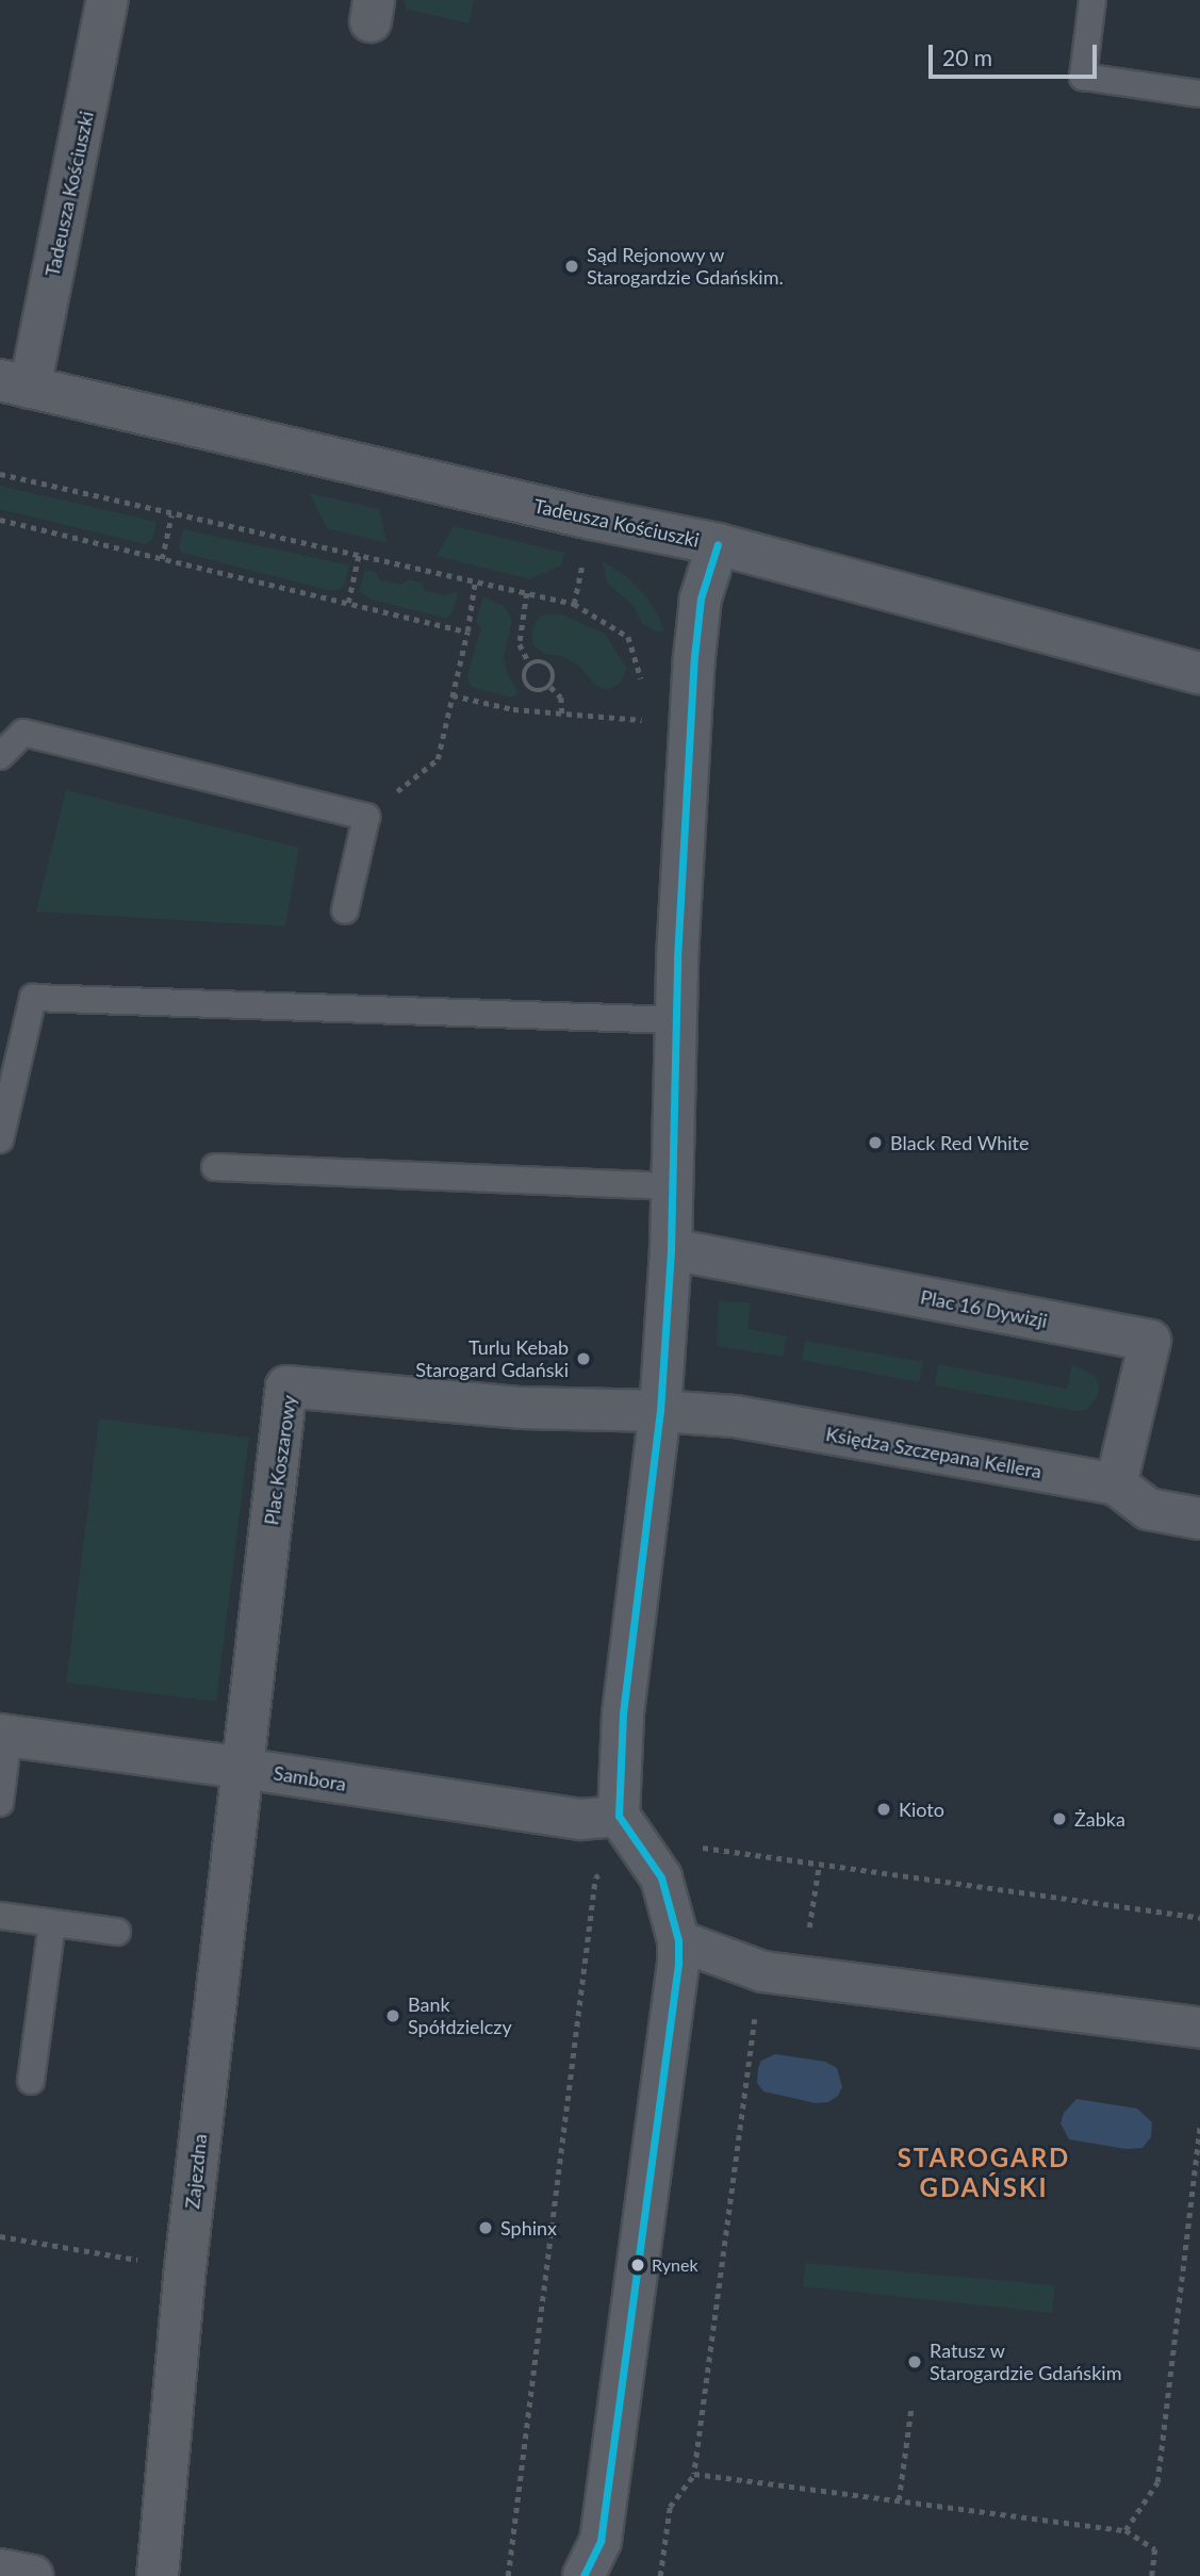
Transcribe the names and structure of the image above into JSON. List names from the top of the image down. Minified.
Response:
{"streets":{"street":["Tadeusza Kościuszki","Plac 16 Dywizji","Księdza Szczepana Kellera","Plac Koszarowy","Sambora","Zajezdna"]},"crossings":[["Plac 16 Dywizji","Księdza Szczepana Kellera"],["Księdza Szczepana Kellera","Plac Koszarowy"],["Plac Koszarowy","Sambora"],["Plac Koszarowy","Zajezdna"],["Sambora","Zajezdna"]],"districts":["STAROGARD GDAŃSKI"],"places":["Sąd Rejonowy w Starogardzie Gdańskim.","Black Red White","Turlu Kebab Starogard Gdański","Kioto","Żabka","Bank Spółdzielczy","Sphinx","Rynek","Ratusz w Starogardzie Gdańskim"],"scale_bar":"20 m"}
